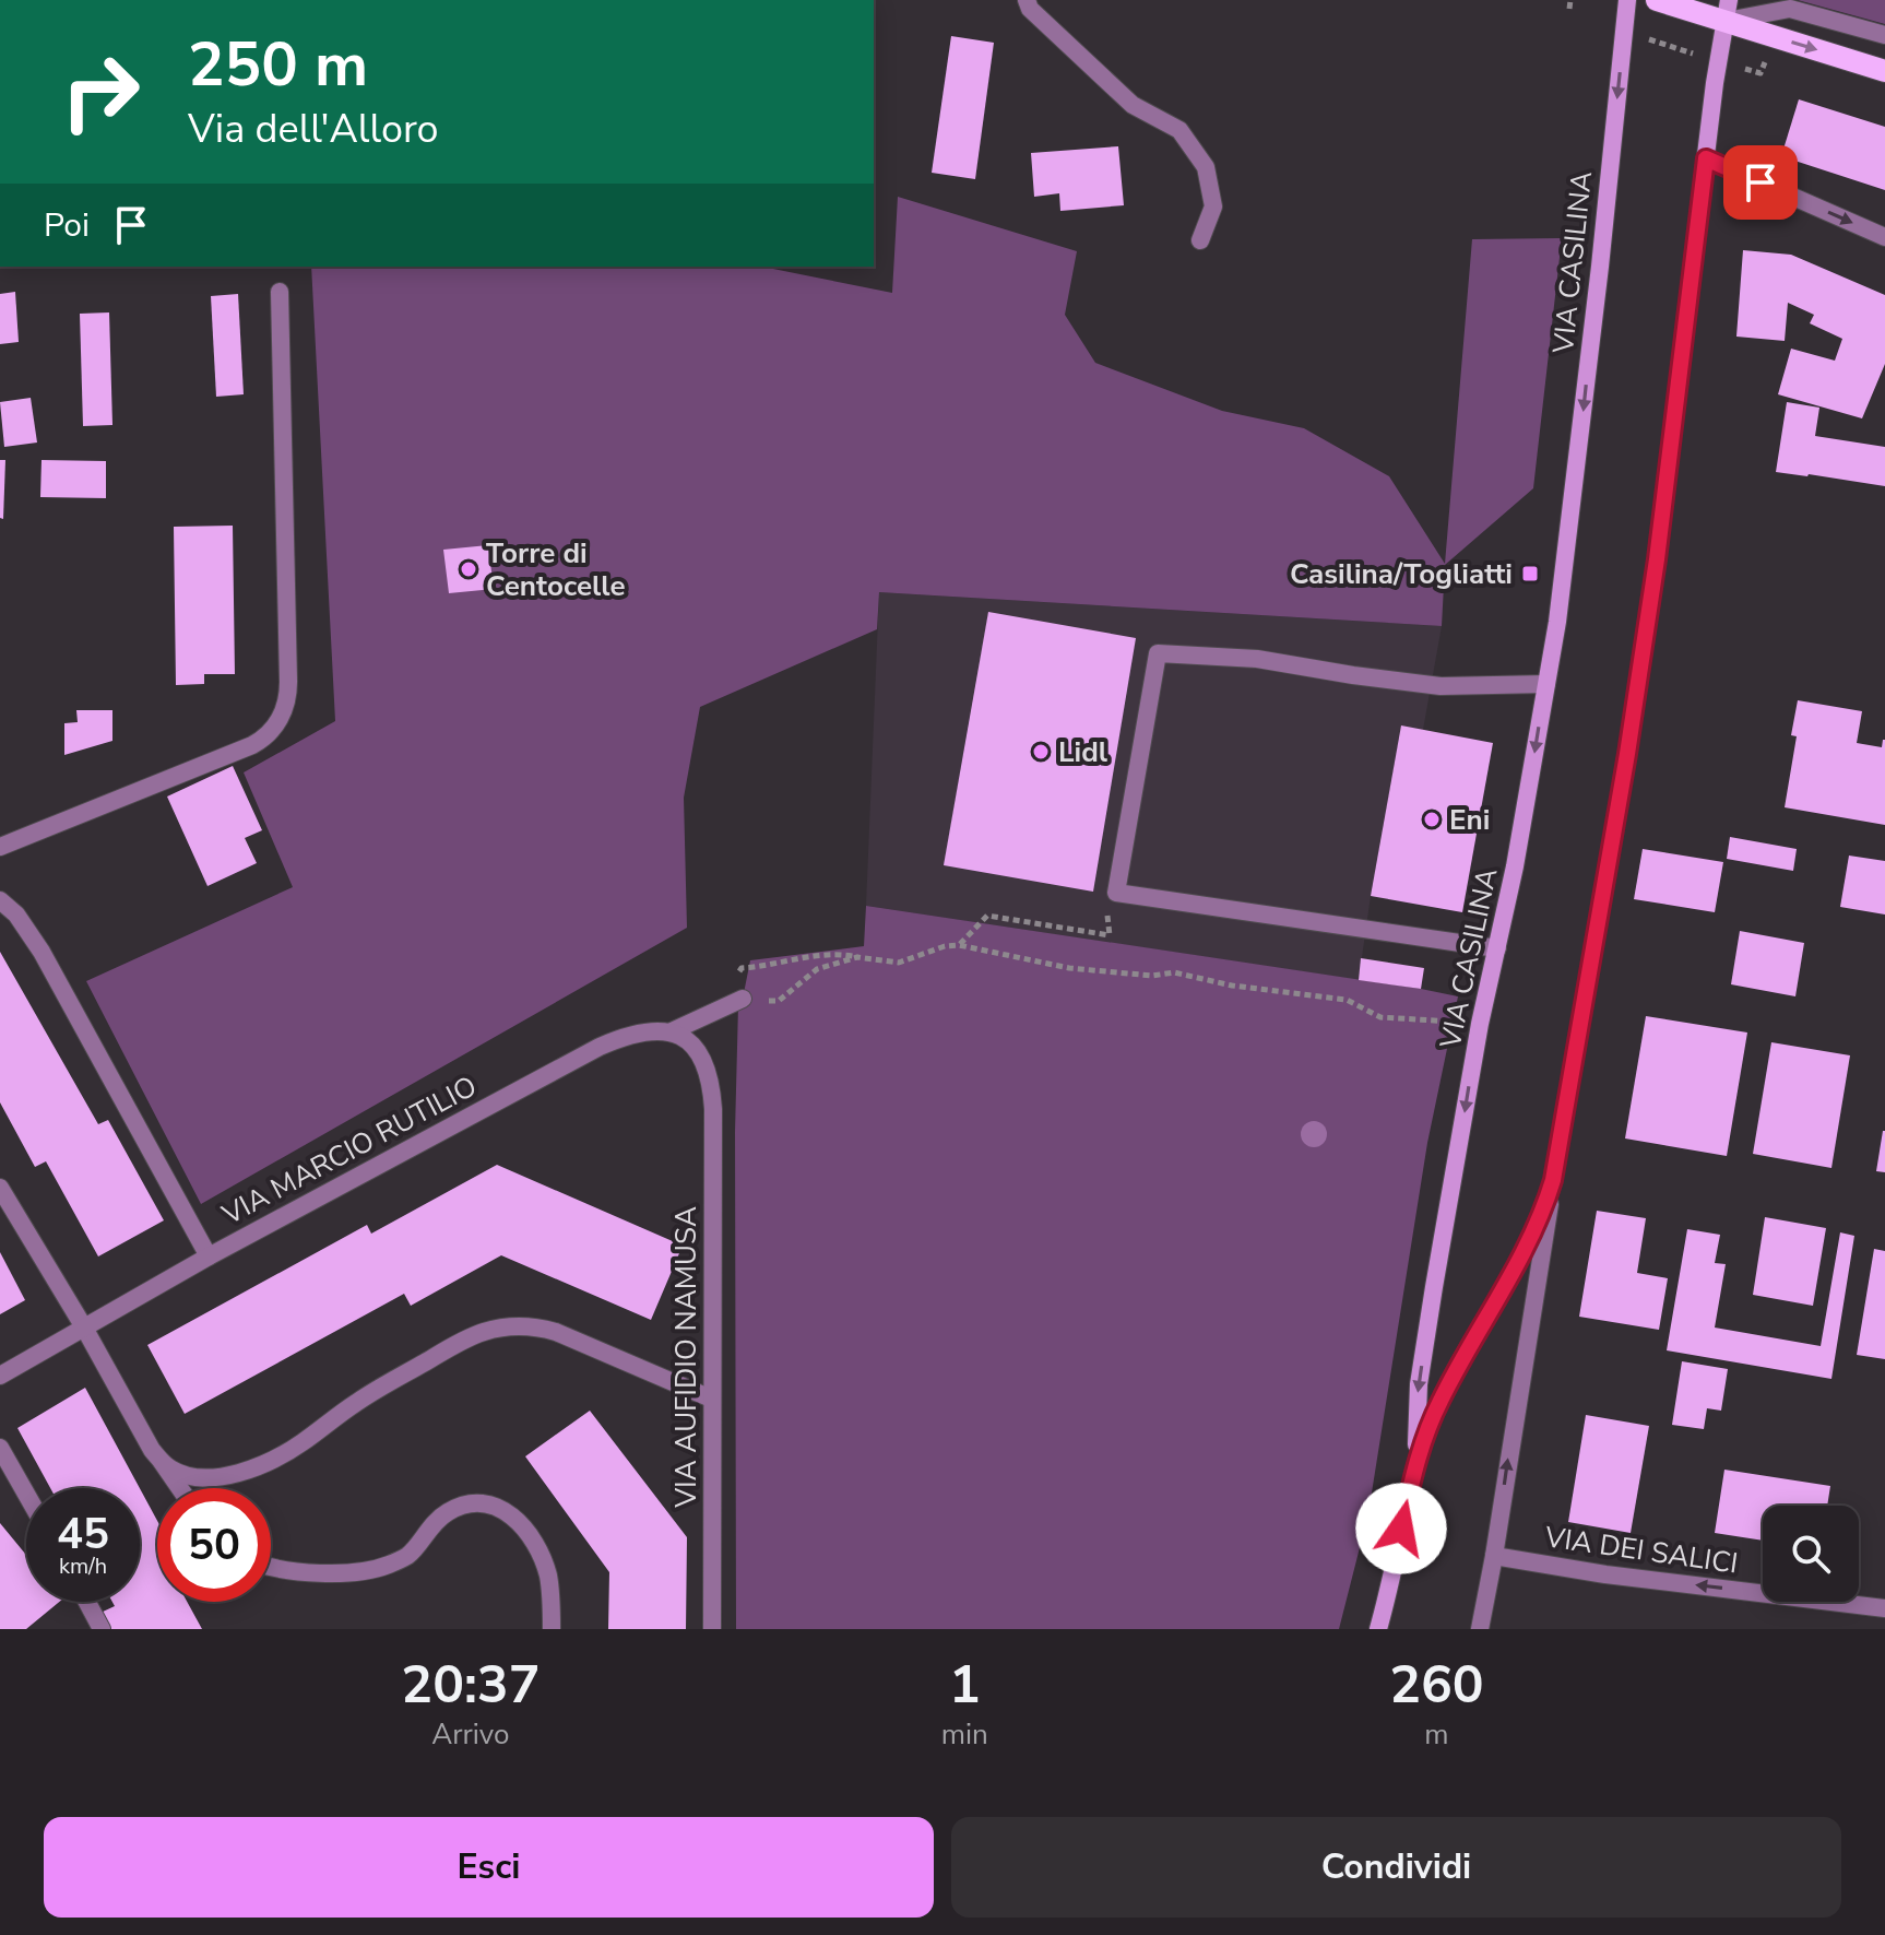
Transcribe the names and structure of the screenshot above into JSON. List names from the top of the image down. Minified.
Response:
{"streets":{"main road":["VIA CASILINA"],"street":["VIA MARCIO RUTILIO","VIA AUFIDIO NAMUSA","VIA DEI SALICI"]},"crossings":[["VIA CASILINA","VIA DEI SALICI"],["VIA MARCIO RUTILIO","VIA AUFIDIO NAMUSA"]],"one_way":["VIA DEI SALICI"],"places":{"other":["Torre di Centocelle","Lidl","Eni"],"transit":["Casilina/Togliatti"]},"page":{"turn":["250 m","Via dell'Alloro"],"then":"Poi","speed":"45 km/h","limit":"50","eta":["20:37","Arrivo","1","min","260","m"],"buttons":["Esci","Condividi"]}}
